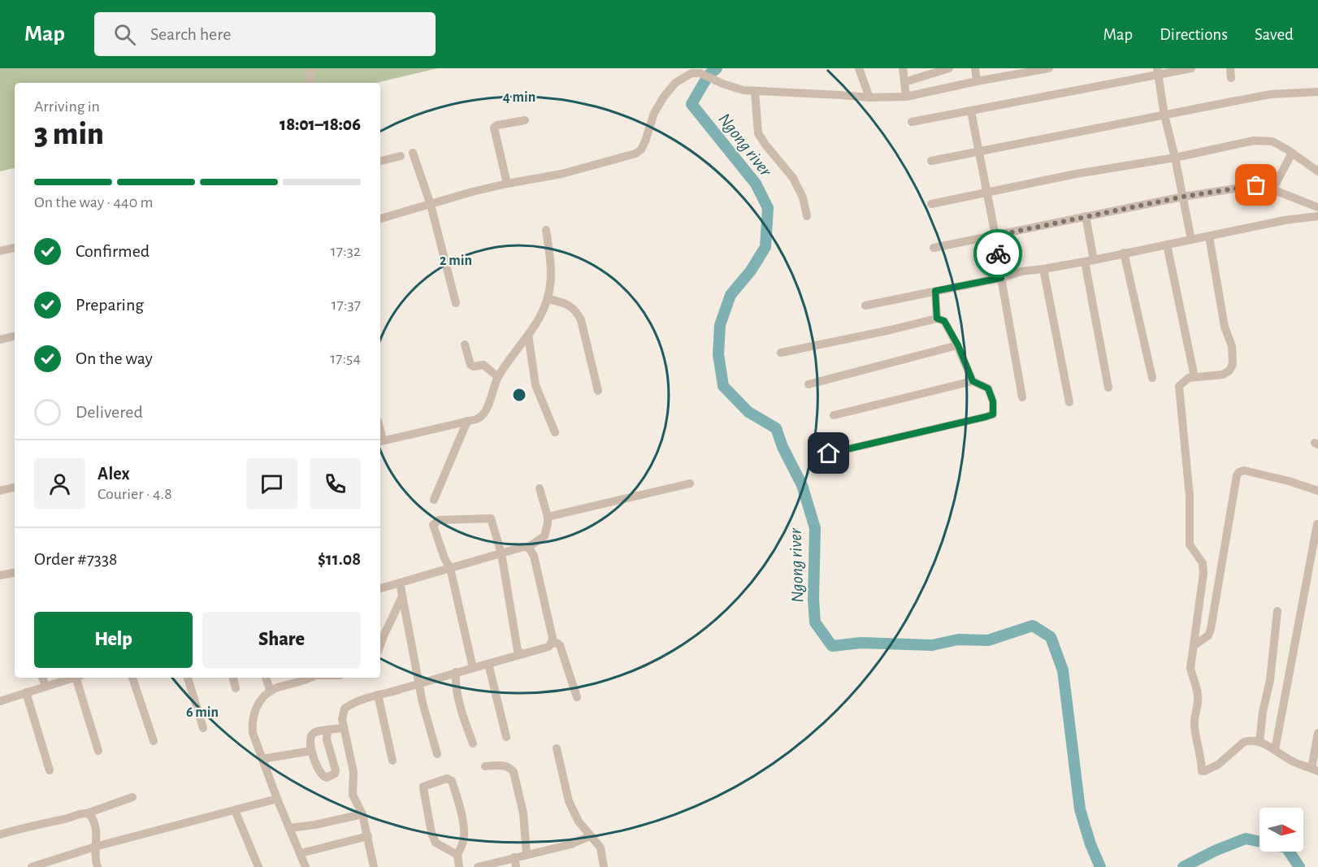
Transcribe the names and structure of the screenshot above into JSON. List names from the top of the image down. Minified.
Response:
{"water":["Ngong river"],"north":"right","page":{"header":"Map","search":"Search here","nav":["Map","Directions","Saved"],"heading":["3 min","Arriving in","18:01–18:06"],"panel":["Alex","Courier · 4.8","Order #7338","$11.08"],"bar":"On the way · 440 m","list":[["Confirmed","17:32"],["Preparing","17:37"],["On the way","17:54"],"Delivered"],"buttons":["Help","Share"]},"rings":["4 min","2 min","6 min"]}
